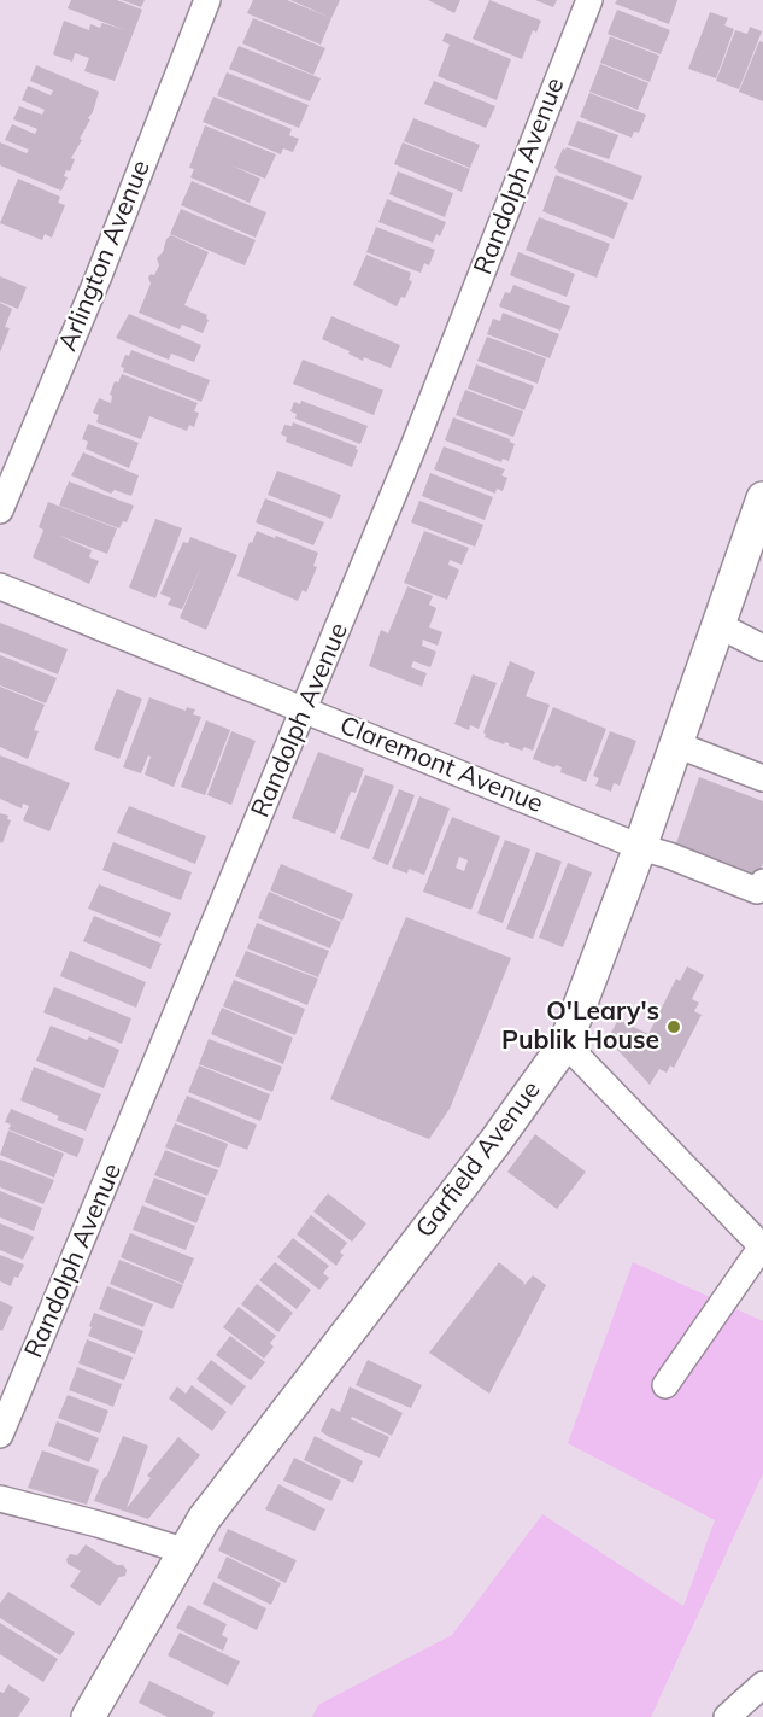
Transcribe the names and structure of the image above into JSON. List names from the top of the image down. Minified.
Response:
{"streets":{"main road":["Garfield Avenue"],"street":["Randolph Avenue","Arlington Avenue","Claremont Avenue"]},"crossings":[["Randolph Avenue","Claremont Avenue"],["Claremont Avenue","Garfield Avenue"]],"places":["O'Leary's Publik House"]}
